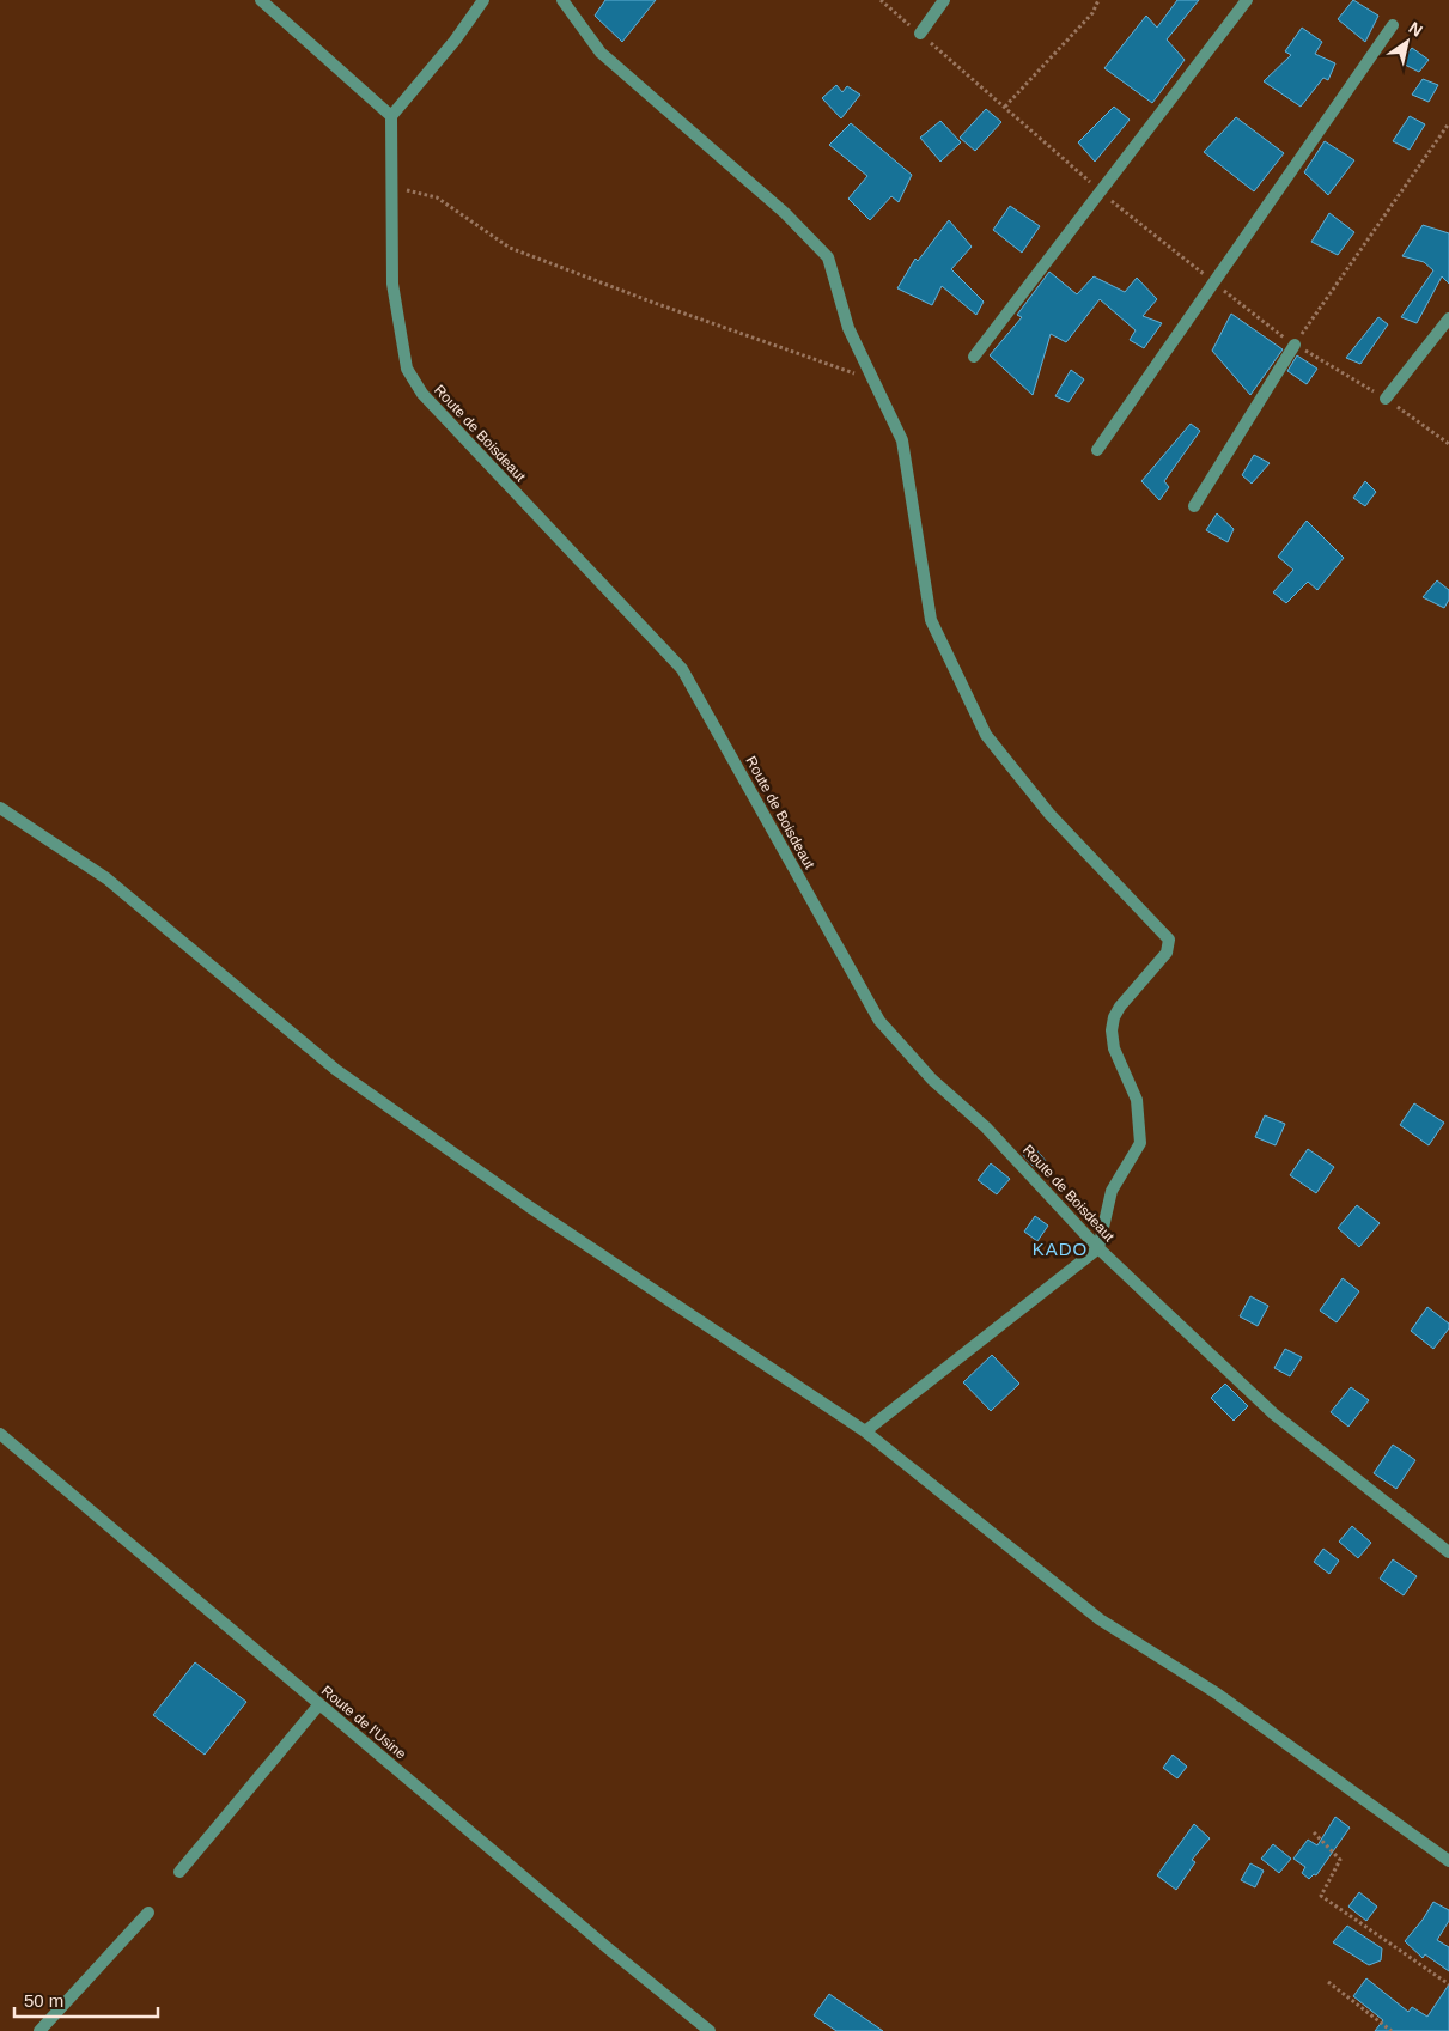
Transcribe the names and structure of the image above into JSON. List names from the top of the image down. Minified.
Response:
{"streets":{"street":["Route de Boisdeaut","Route de l'Usine"]},"districts":["KADO"],"scale_bar":"50 m","north":"top right"}
